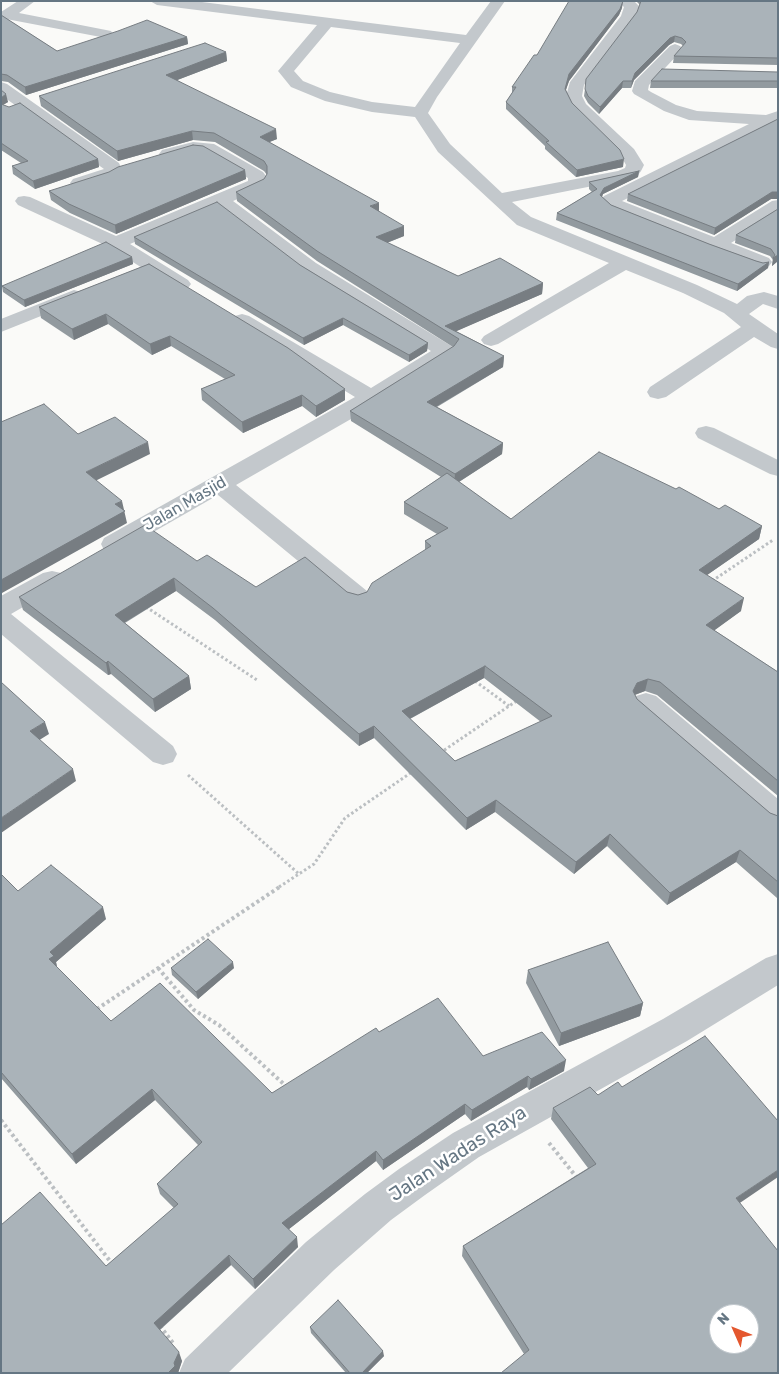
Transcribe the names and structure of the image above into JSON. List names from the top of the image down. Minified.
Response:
{"streets":{"street":["Jalan Masjid","Jalan Wadas Raya"]},"north":"top left"}
